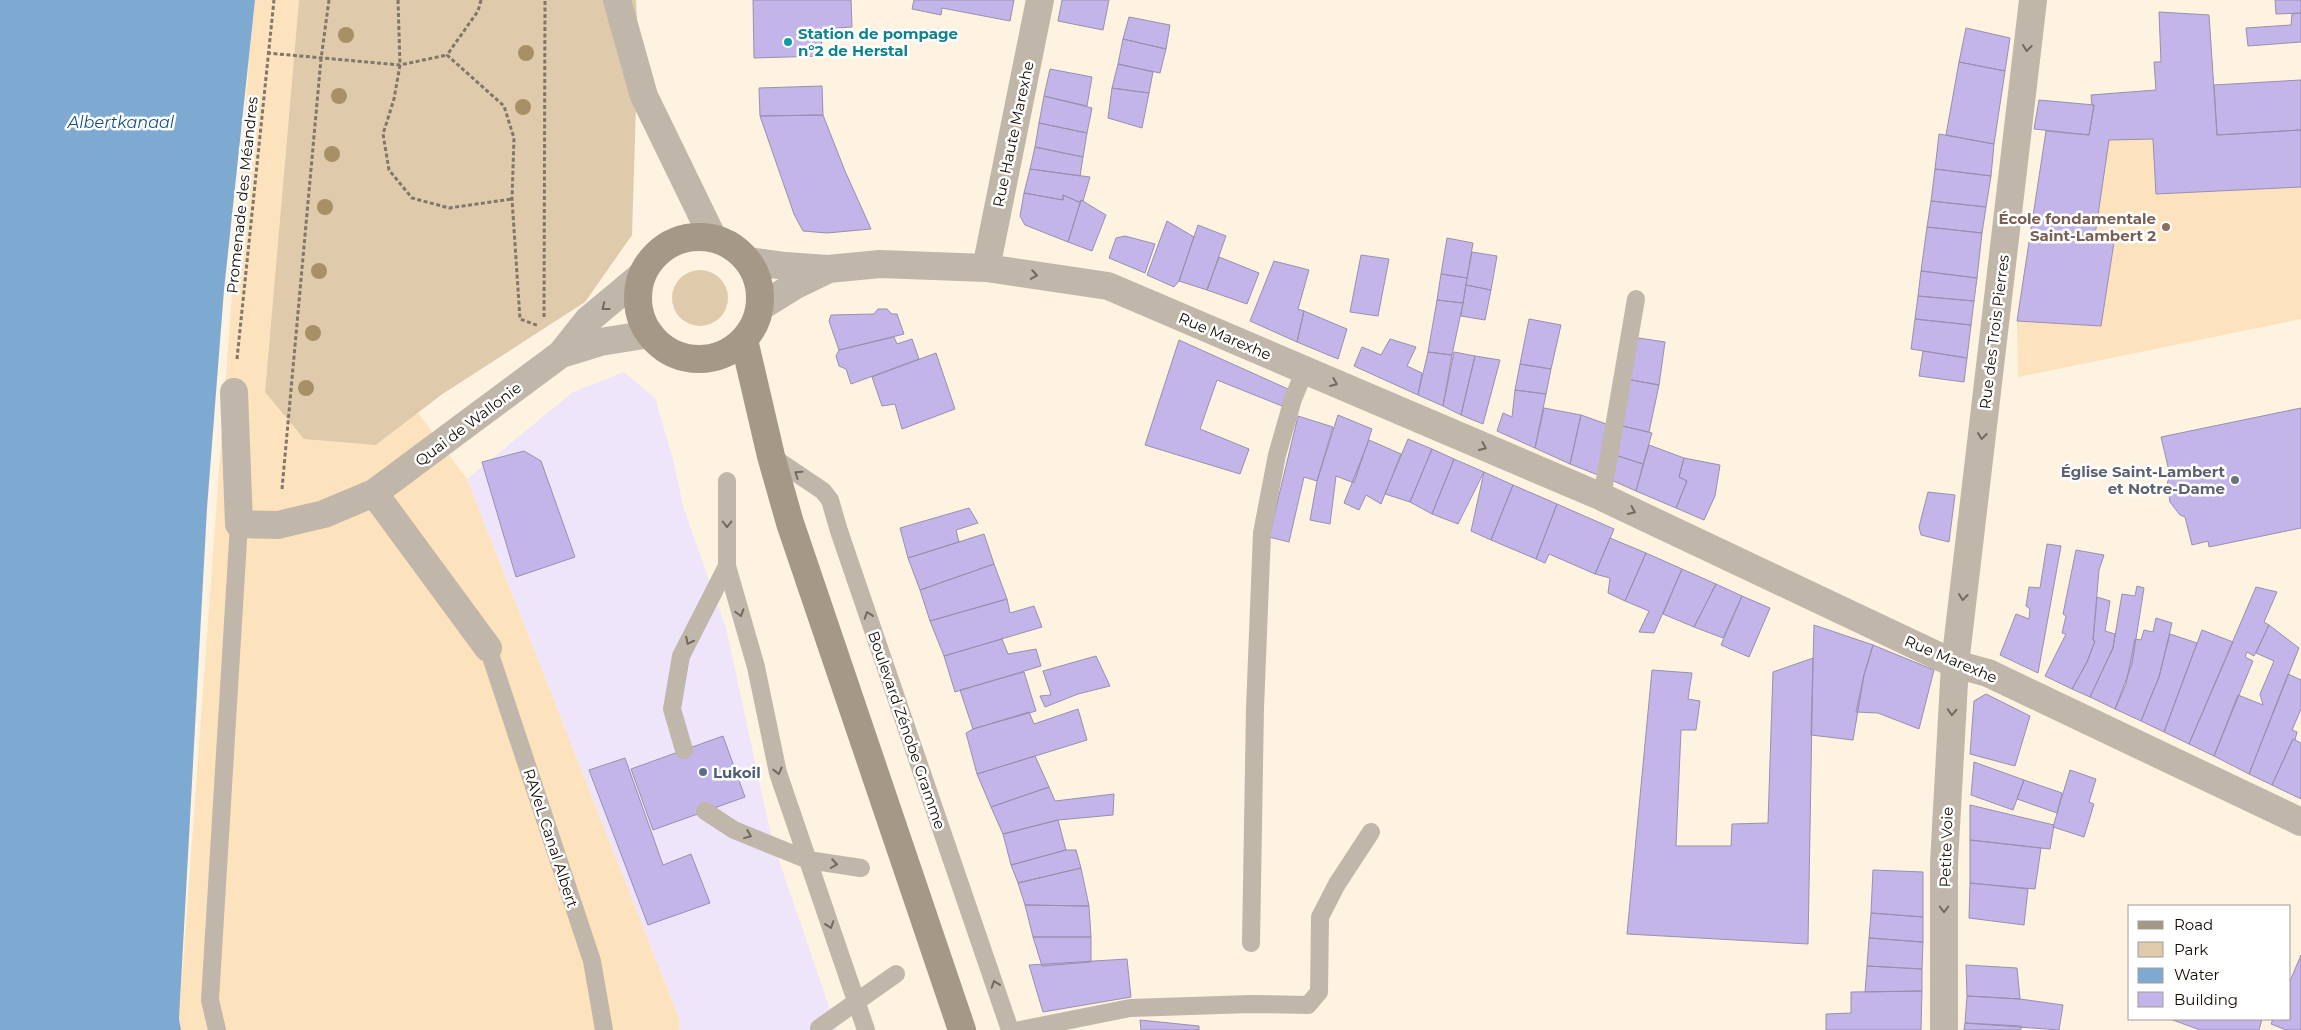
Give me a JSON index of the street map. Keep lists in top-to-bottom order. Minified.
{"streets":{"street":["Rue Haute Marexhe","Rue des Trois Pierres","Rue Marexhe","Quai de Wallonie","Petite Voie"],"lane":["Boulevard Zénobe Gramme","RAVeL Canal Albert"],"path":["Promenade des Méandres"]},"crossings":[["Rue Haute Marexhe","Rue Marexhe"],["Rue des Trois Pierres","Rue Marexhe"],["Rue des Trois Pierres","Petite Voie"],["Rue Marexhe","Quai de Wallonie"],["Rue Marexhe","Petite Voie"]],"one_way":["Rue des Trois Pierres","Rue Marexhe","Petite Voie"],"water":["Albertkanaal"],"places":["Station de pompage n°2 de Herstal","École fondamentale Saint-Lambert 2","Église Saint-Lambert et Notre-Dame","Lukoil"],"legend":["Road","Park","Water","Building"]}
